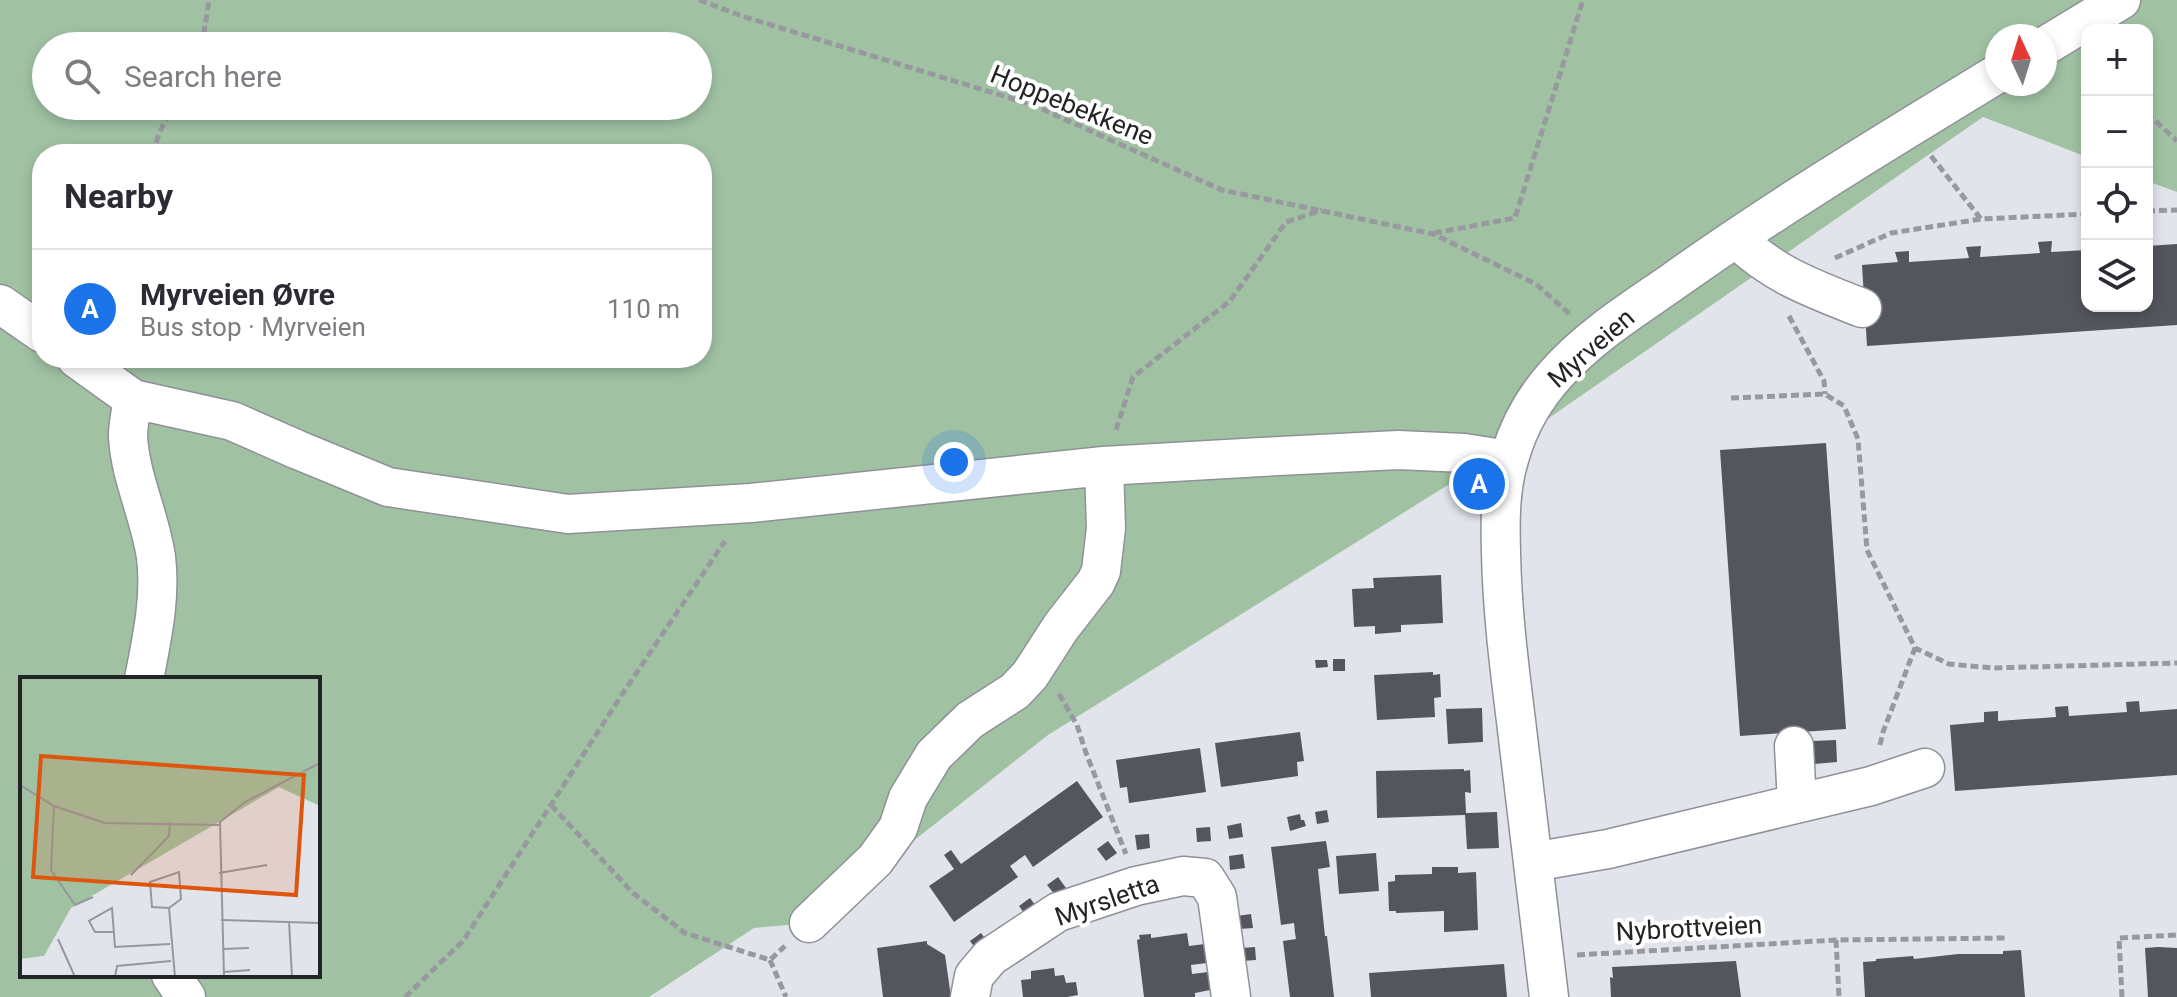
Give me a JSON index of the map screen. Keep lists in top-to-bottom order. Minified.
{"streets":{"street":["Myrveien","Myrsletta"],"path":["Hoppebekkene","Nybrottveien"]},"crossings":[["Myrveien","Nybrottveien"]],"north":"top","page":{"map_buttons":["+","−"],"search":"Search here","heading":"Nearby","list":[{"mark":"A","name":"Myrveien Øvre","note":"Bus stop · Myrveien","value":"110 m"}],"pins":"A"}}
